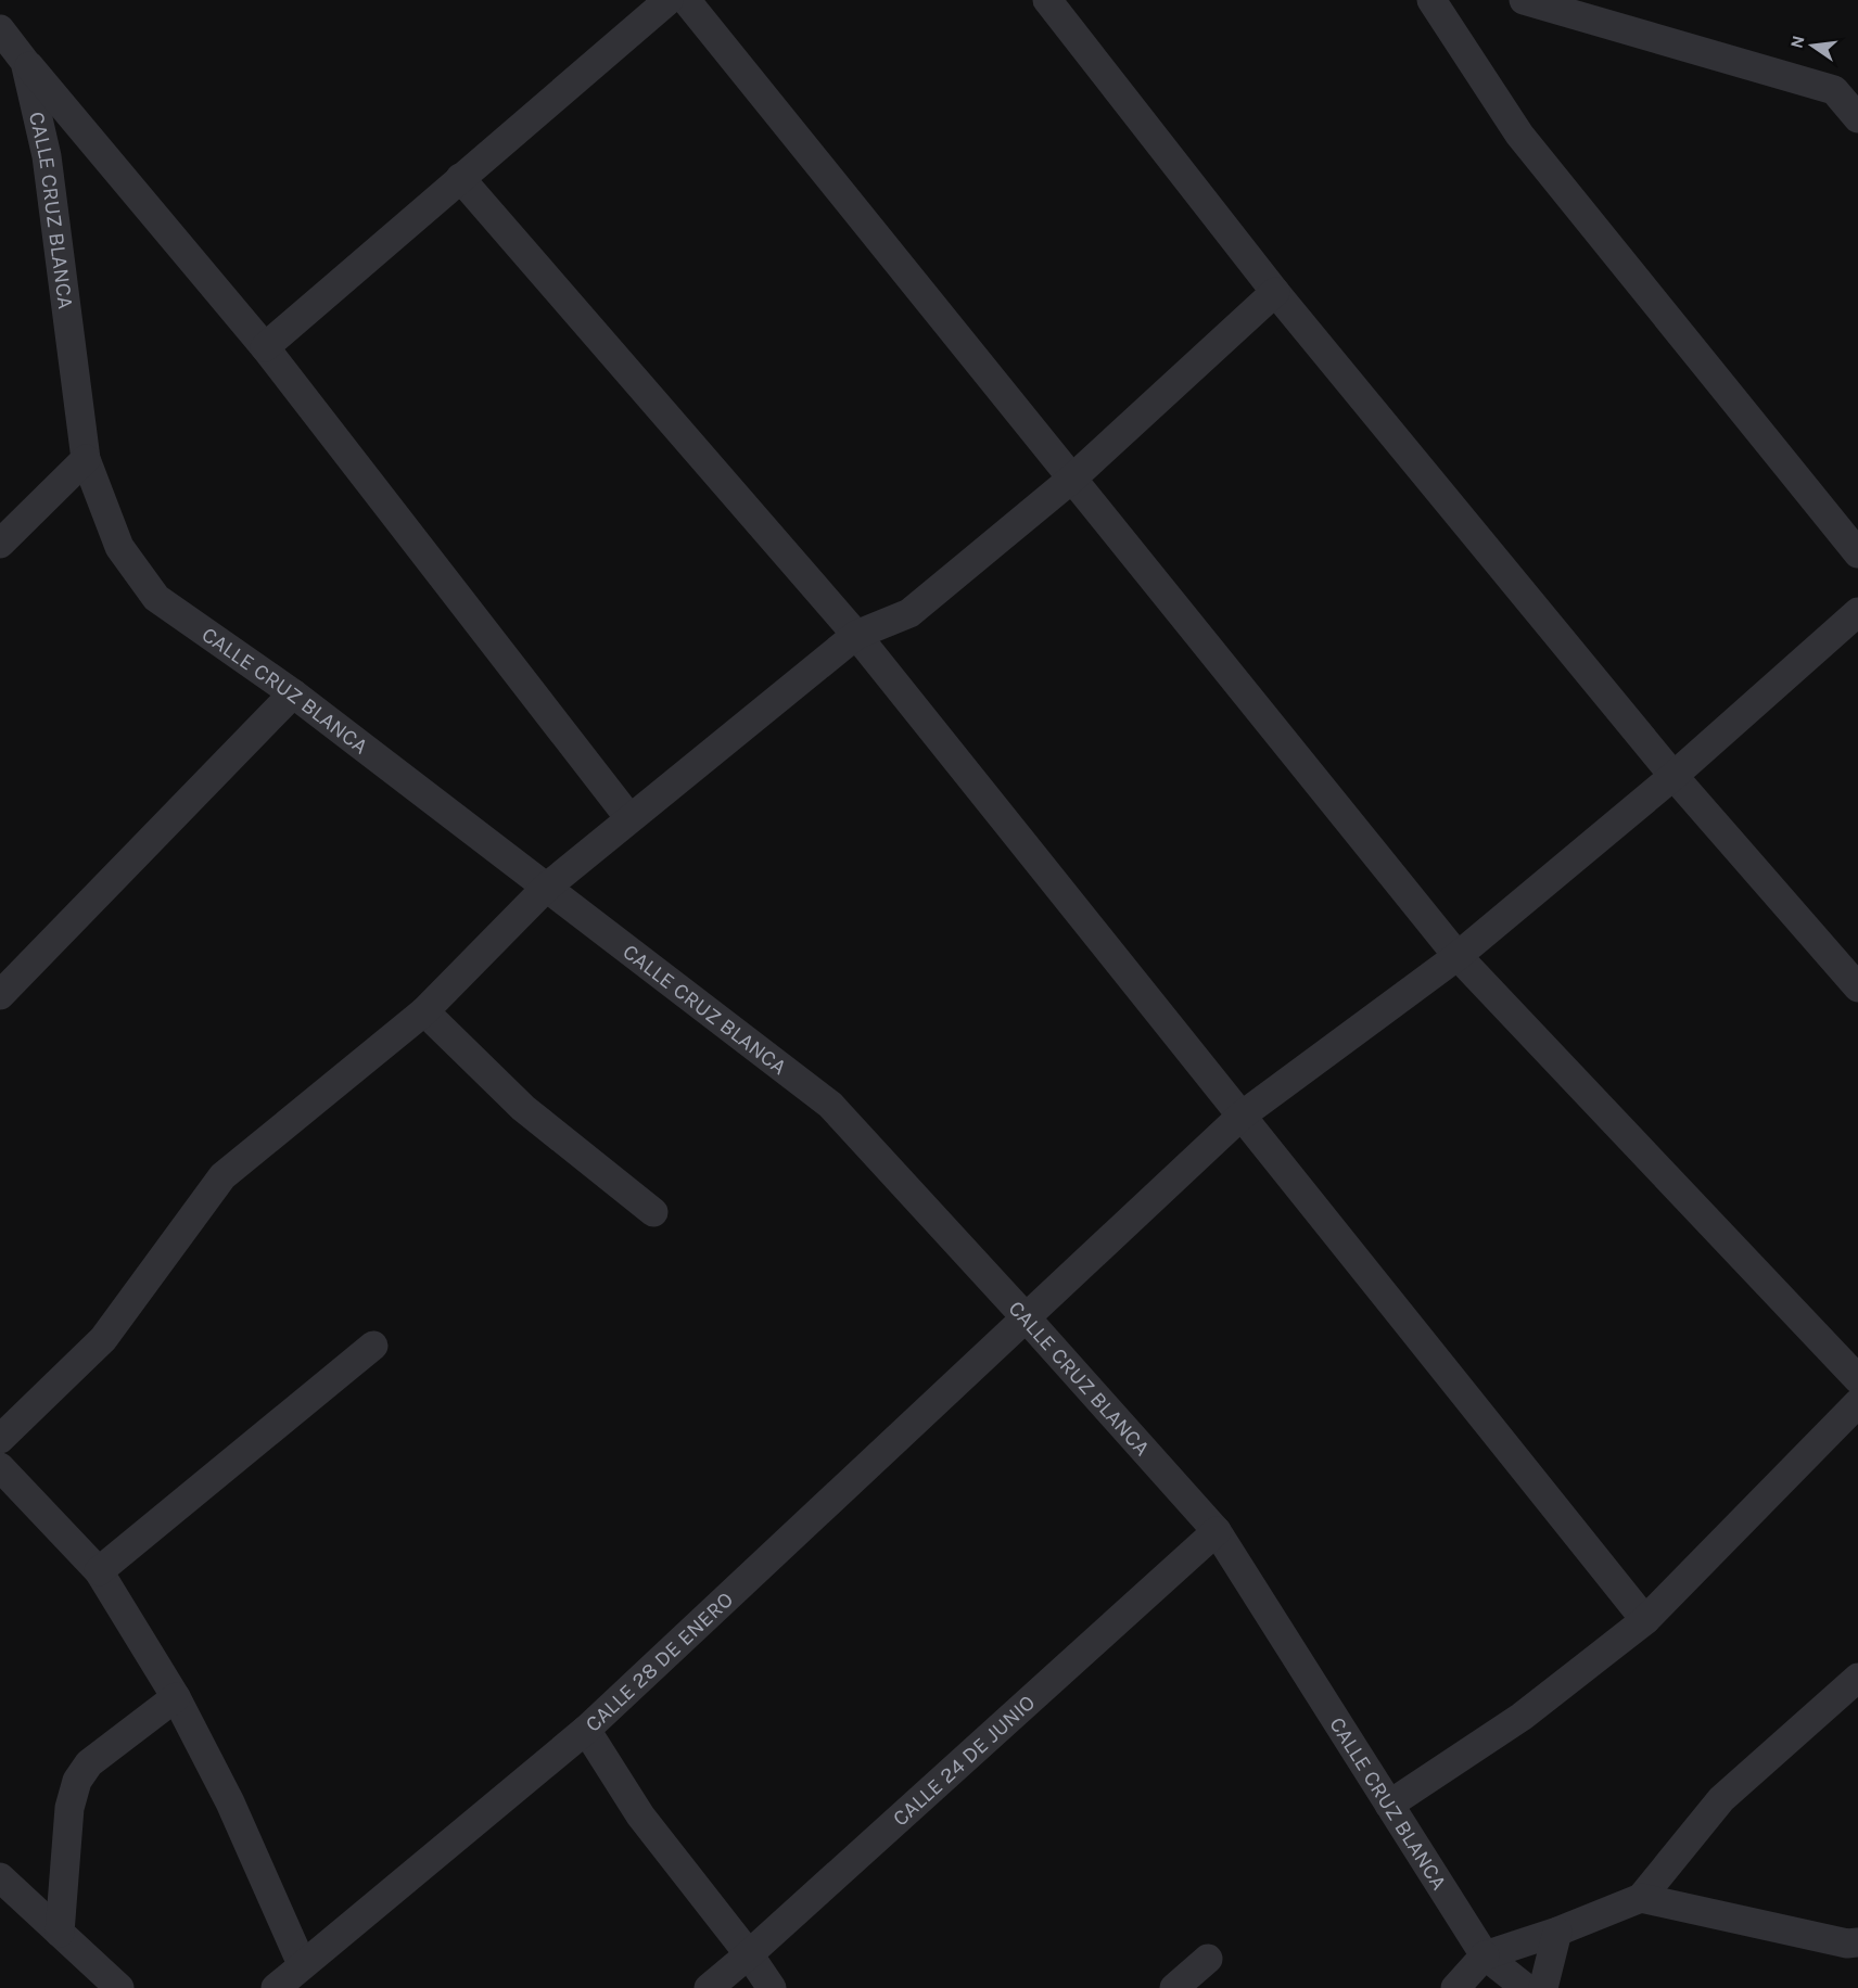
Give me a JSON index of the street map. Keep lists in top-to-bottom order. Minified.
{"streets":{"street":["CALLE CRUZ BLANCA","CALLE 28 DE ENERO","CALLE 24 DE JUNIO"]},"crossings":[["CALLE CRUZ BLANCA","CALLE 28 DE ENERO"],["CALLE CRUZ BLANCA","CALLE 24 DE JUNIO"]],"north":"left"}
